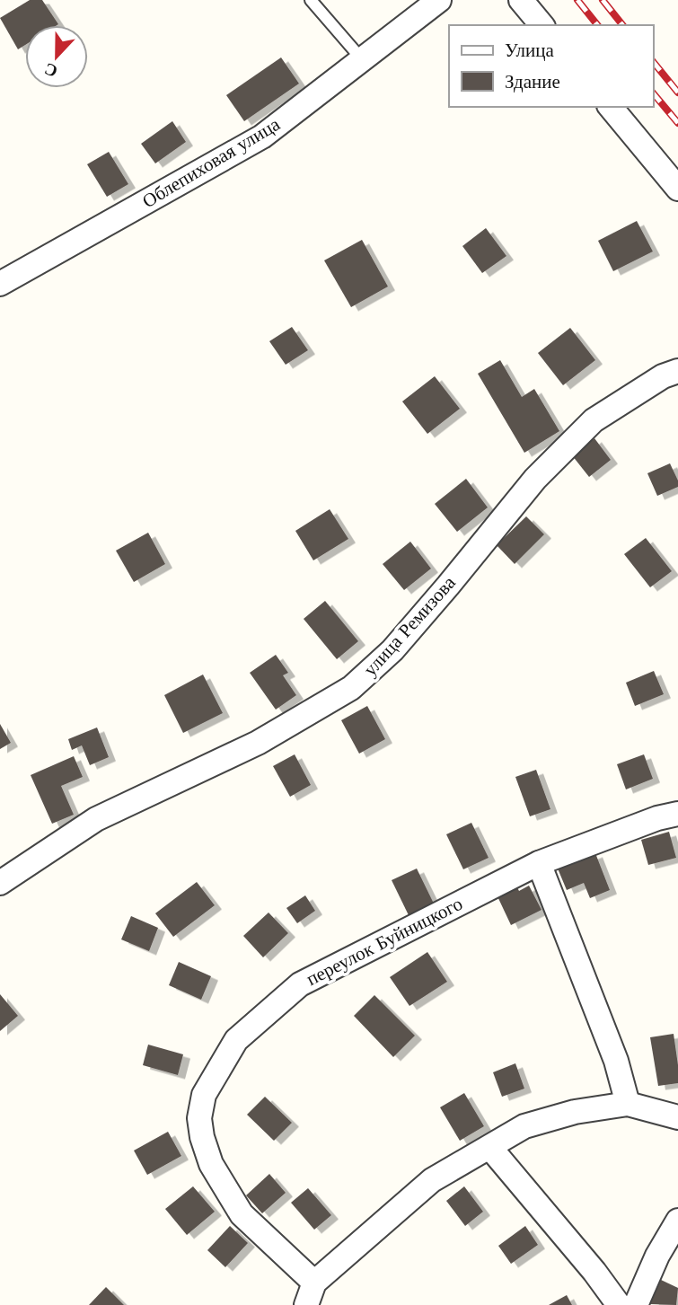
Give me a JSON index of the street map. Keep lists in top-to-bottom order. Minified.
{"streets":{"street":["Облепиховая улица","улица Ремизова","переулок Буйницкого"]},"legend":["Улица","Здание"],"north":"bottom"}
